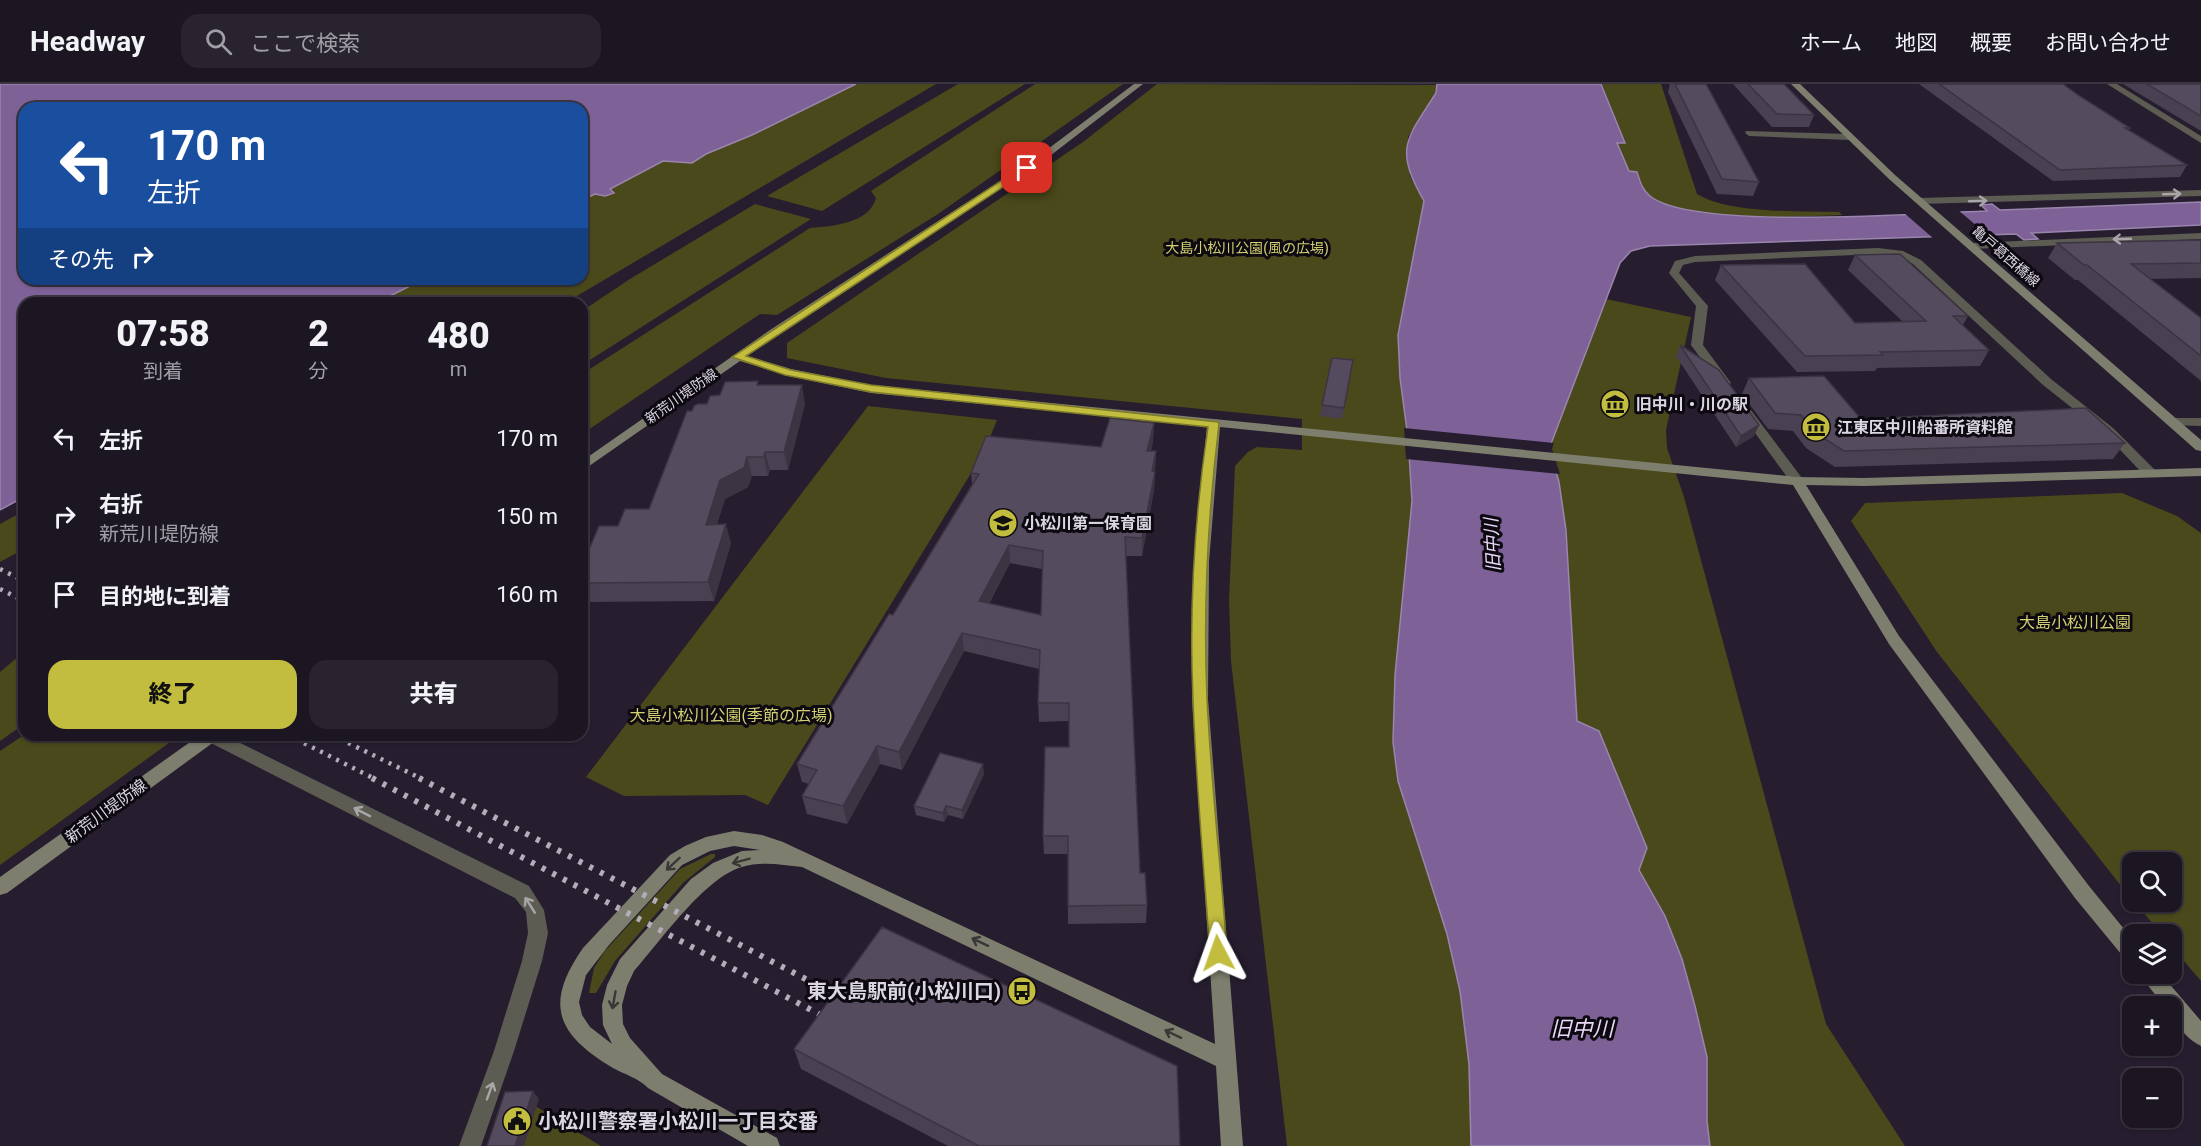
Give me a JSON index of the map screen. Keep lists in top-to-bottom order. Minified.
{"streets":{"street":["亀戸葛西橋線","新荒川堤防線"]},"water":["旧中川"],"parks":["大島小松川公園(風の広場)","大島小松川公園","大島小松川公園(季節の広場)"],"places":{"museum":["旧中川・川の駅","江東区中川船番所資料館"],"school or university":["小松川第一保育園"],"bus stop":["東大島駅前(小松川口)"],"public building":["小松川警察署小松川一丁目交番"]},"page":{"header":"Headway","search":"ここで検索","nav":["ホーム","地図","概要","お問い合わせ"],"turn":["170 m","左折"],"then":"その先","eta":["07:58","到着","2","分","480","m"],"list":[{"name":"左折","value":"170 m"},{"name":"右折","note":"新荒川堤防線","value":"150 m"},{"name":"目的地に到着","value":"160 m"}],"buttons":["終了","共有"],"map_buttons":["+","−"]}}
